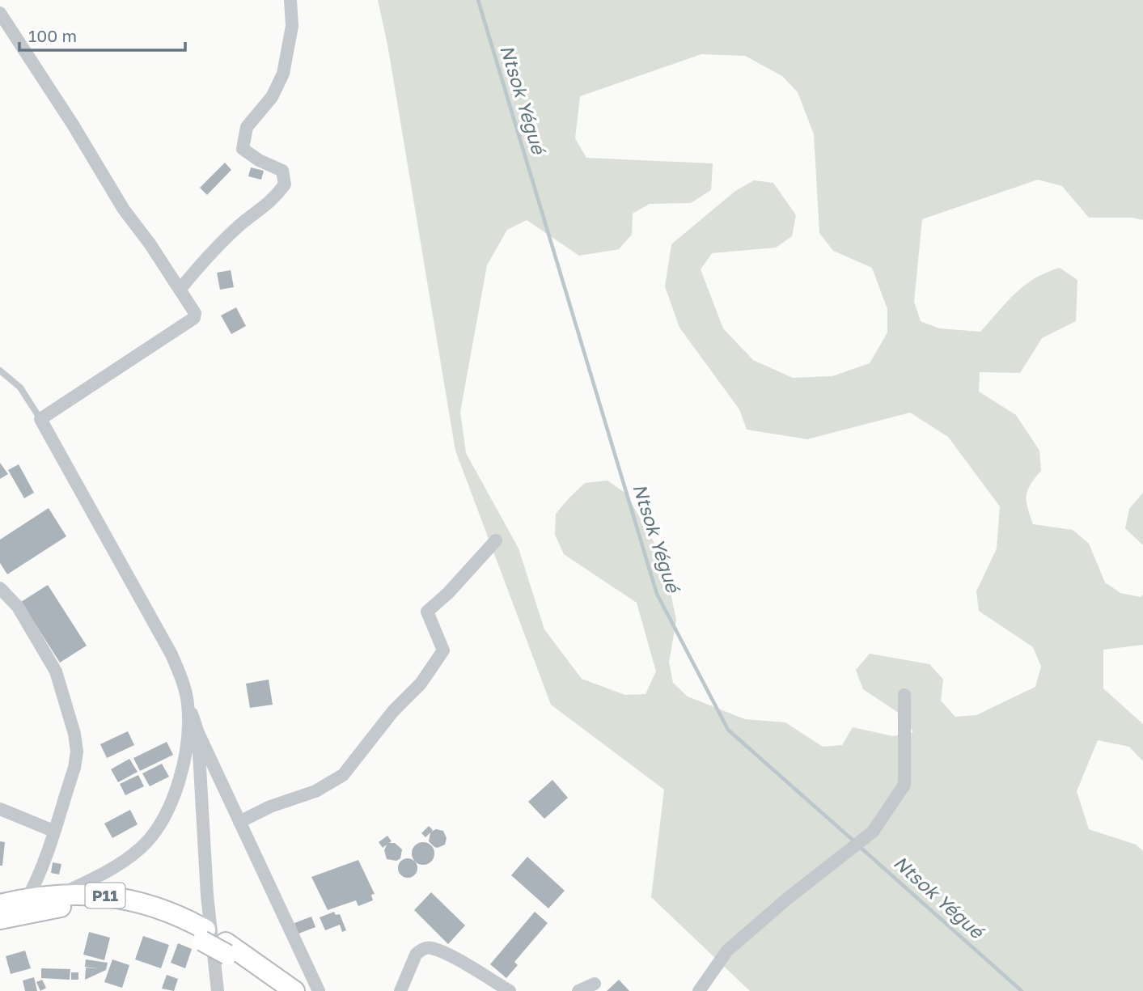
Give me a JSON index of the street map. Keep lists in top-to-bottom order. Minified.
{"streets":{"main road":["P11"]},"water":["Ntsok Yégué"],"scale_bar":"100 m"}
